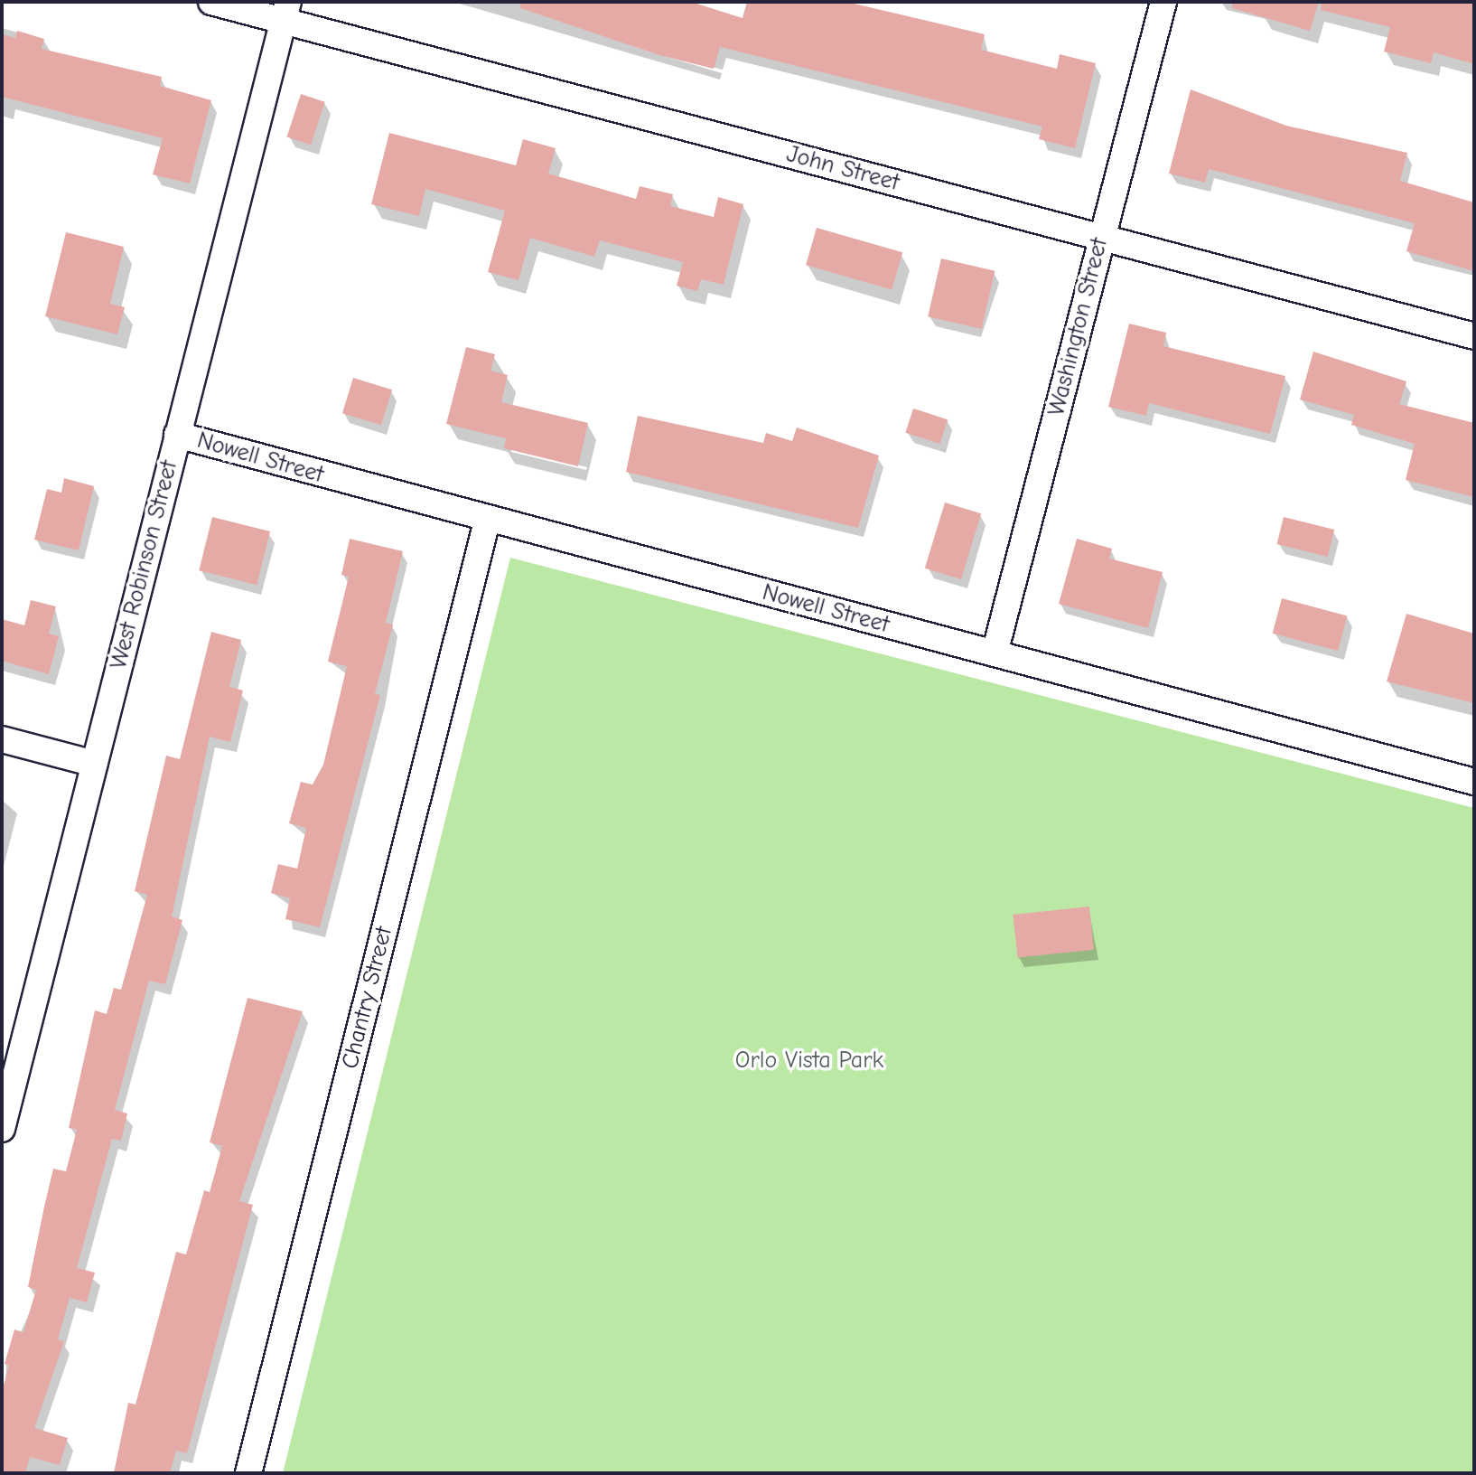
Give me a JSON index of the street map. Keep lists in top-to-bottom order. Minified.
{"streets":{"street":["John Street","Washington Street","Nowell Street","West Robinson Street","Chantry Street"]},"crossings":[["John Street","Washington Street"],["John Street","West Robinson Street"],["Washington Street","Nowell Street"],["Nowell Street","West Robinson Street"],["Nowell Street","Chantry Street"]],"parks":["Orlo Vista Park"]}
